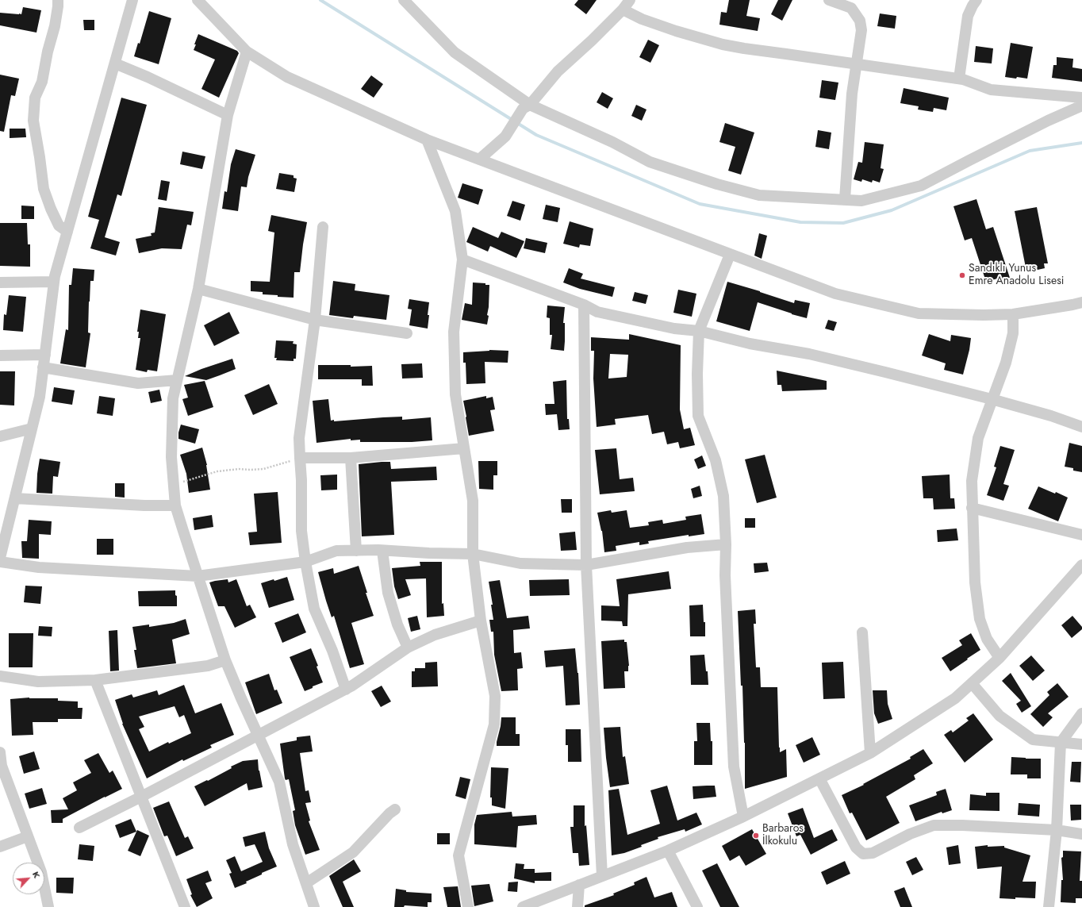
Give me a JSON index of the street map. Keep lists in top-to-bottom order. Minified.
{"places":["Sandıklı Yunus Emre Anadolu Lisesi","Barbaros İlkokulu"],"north":"top right"}
